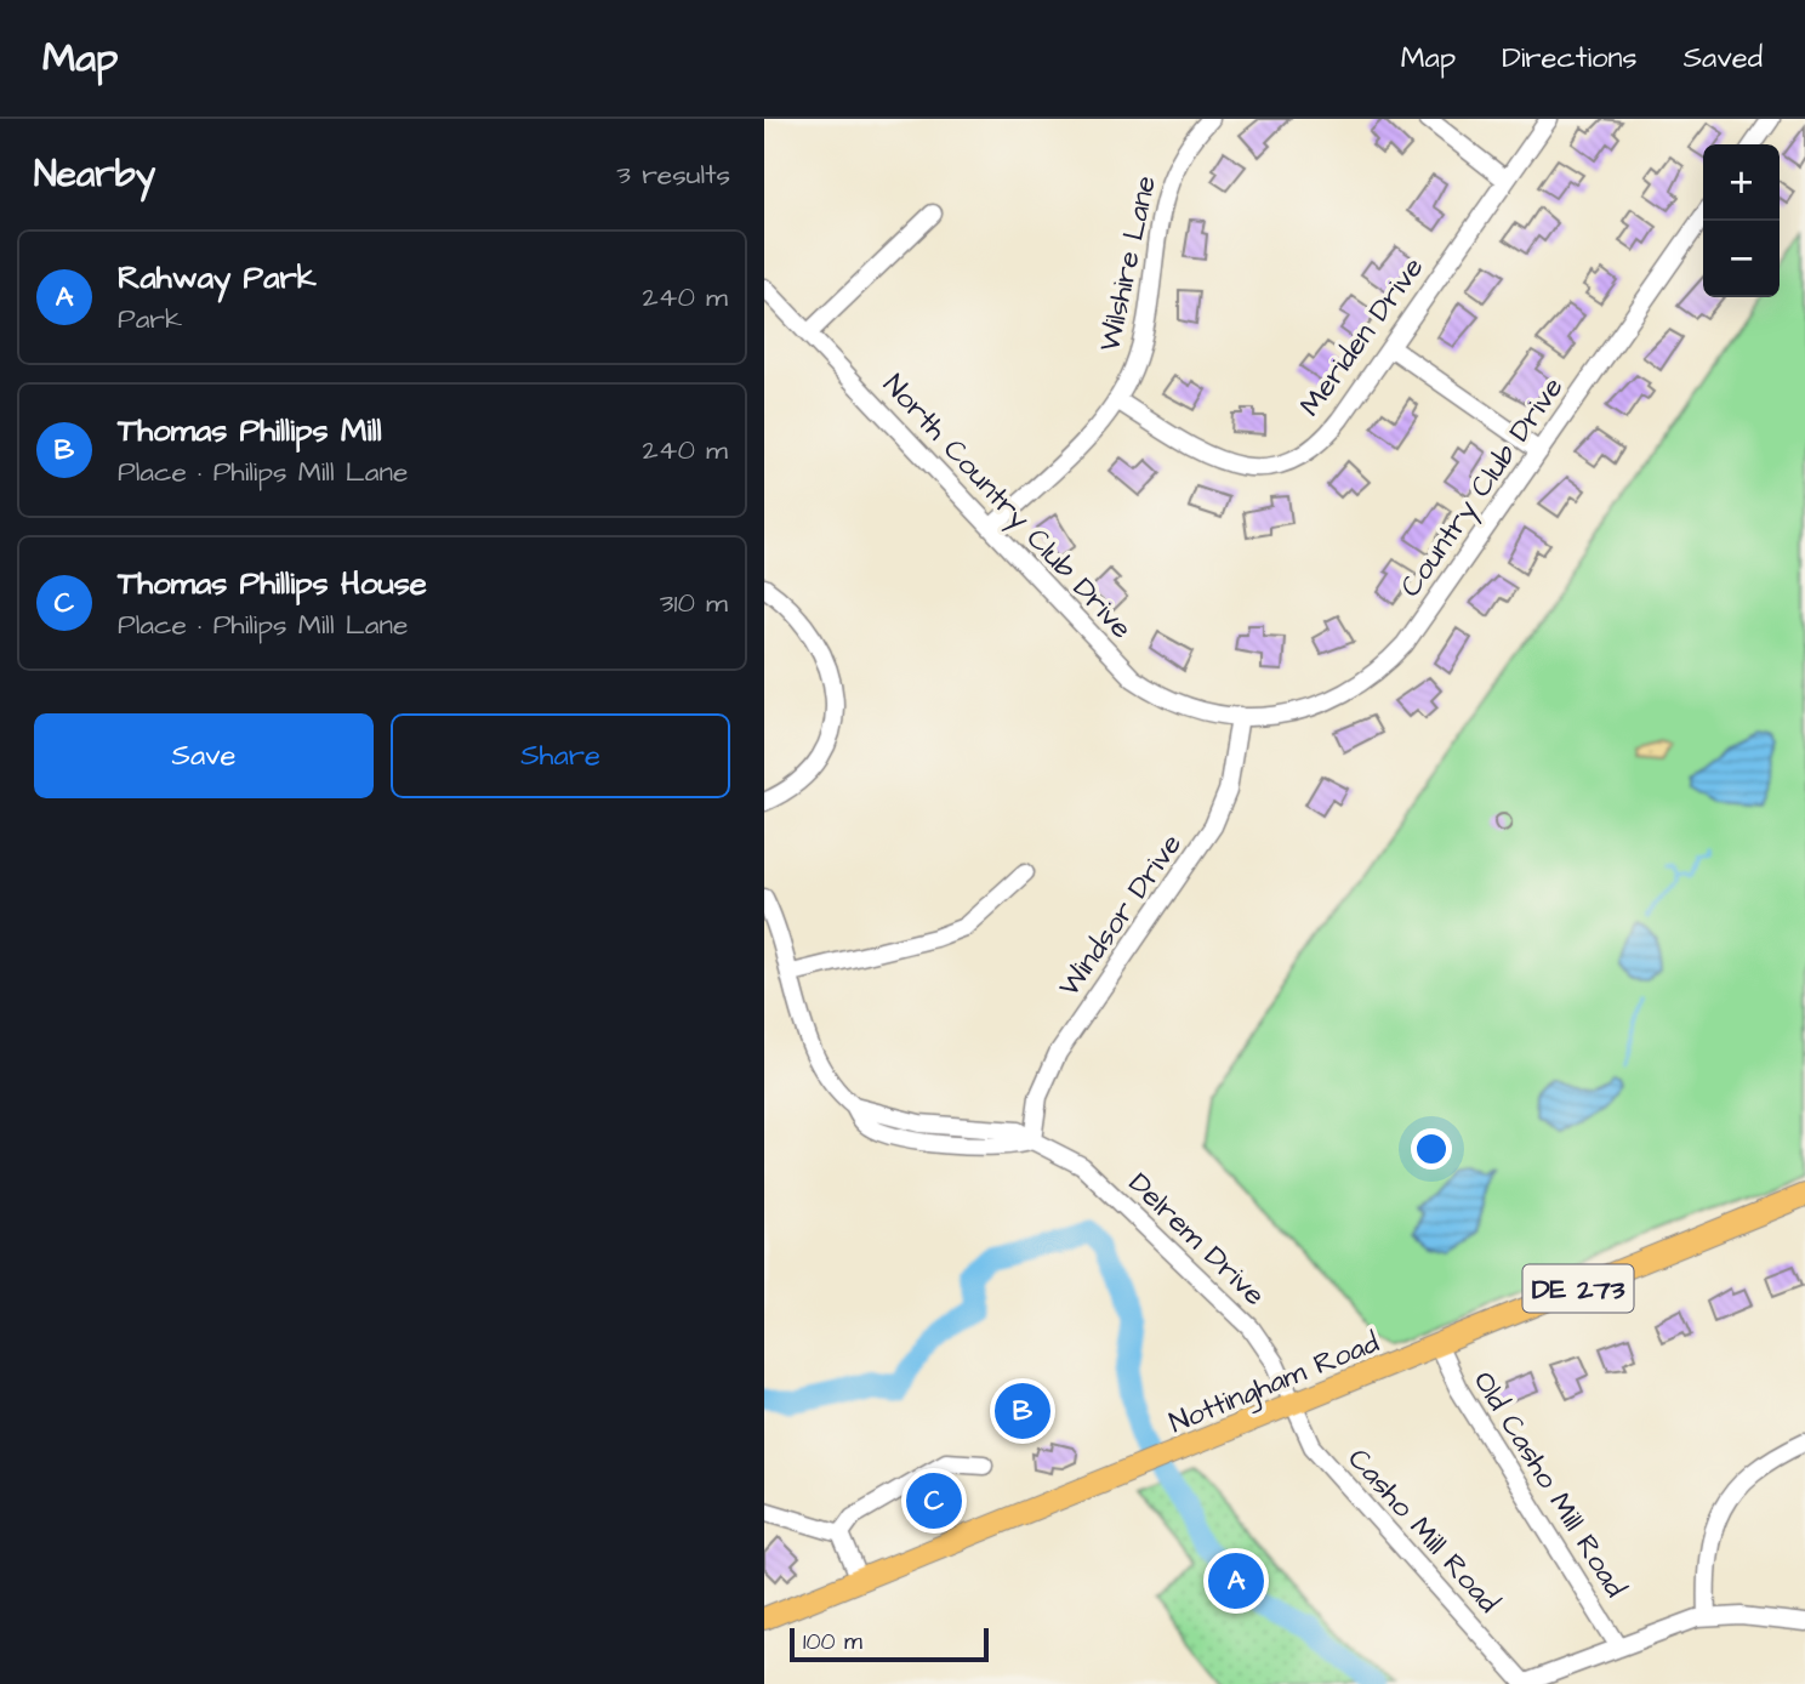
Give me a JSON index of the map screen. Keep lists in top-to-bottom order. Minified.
{"streets":{"main road":["DE 273","Nottingham Road"],"street":["Wilshire Lane","Meriden Drive","Country Club Drive","North Country Club Drive","Windsor Drive","Delrem Drive","Old Casho Mill Road","Casho Mill Road"]},"crossings":[["Wilshire Lane","Meriden Drive"],["Wilshire Lane","North Country Club Drive"],["Country Club Drive","North Country Club Drive"],["Country Club Drive","Windsor Drive"],["North Country Club Drive","Windsor Drive"],["Windsor Drive","Delrem Drive"],["Delrem Drive","Nottingham Road"],["Delrem Drive","Casho Mill Road"],["Nottingham Road","Old Casho Mill Road"],["Nottingham Road","Casho Mill Road"]],"scale_bar":"100 m","page":{"header":"Map","nav":["Map","Directions","Saved"],"heading":["Nearby","3 results"],"map_buttons":["+","−"],"list":[{"mark":"A","name":"Rahway Park","note":"Park","value":"240 m"},{"mark":"B","name":"Thomas Phillips Mill","note":"Place · Philips Mill Lane","value":"240 m"},{"mark":"C","name":"Thomas Phillips House","note":"Place · Philips Mill Lane","value":"310 m"}],"buttons":["Save","Share"],"pins":["B","C","A"],"scale":"100 m"}}
